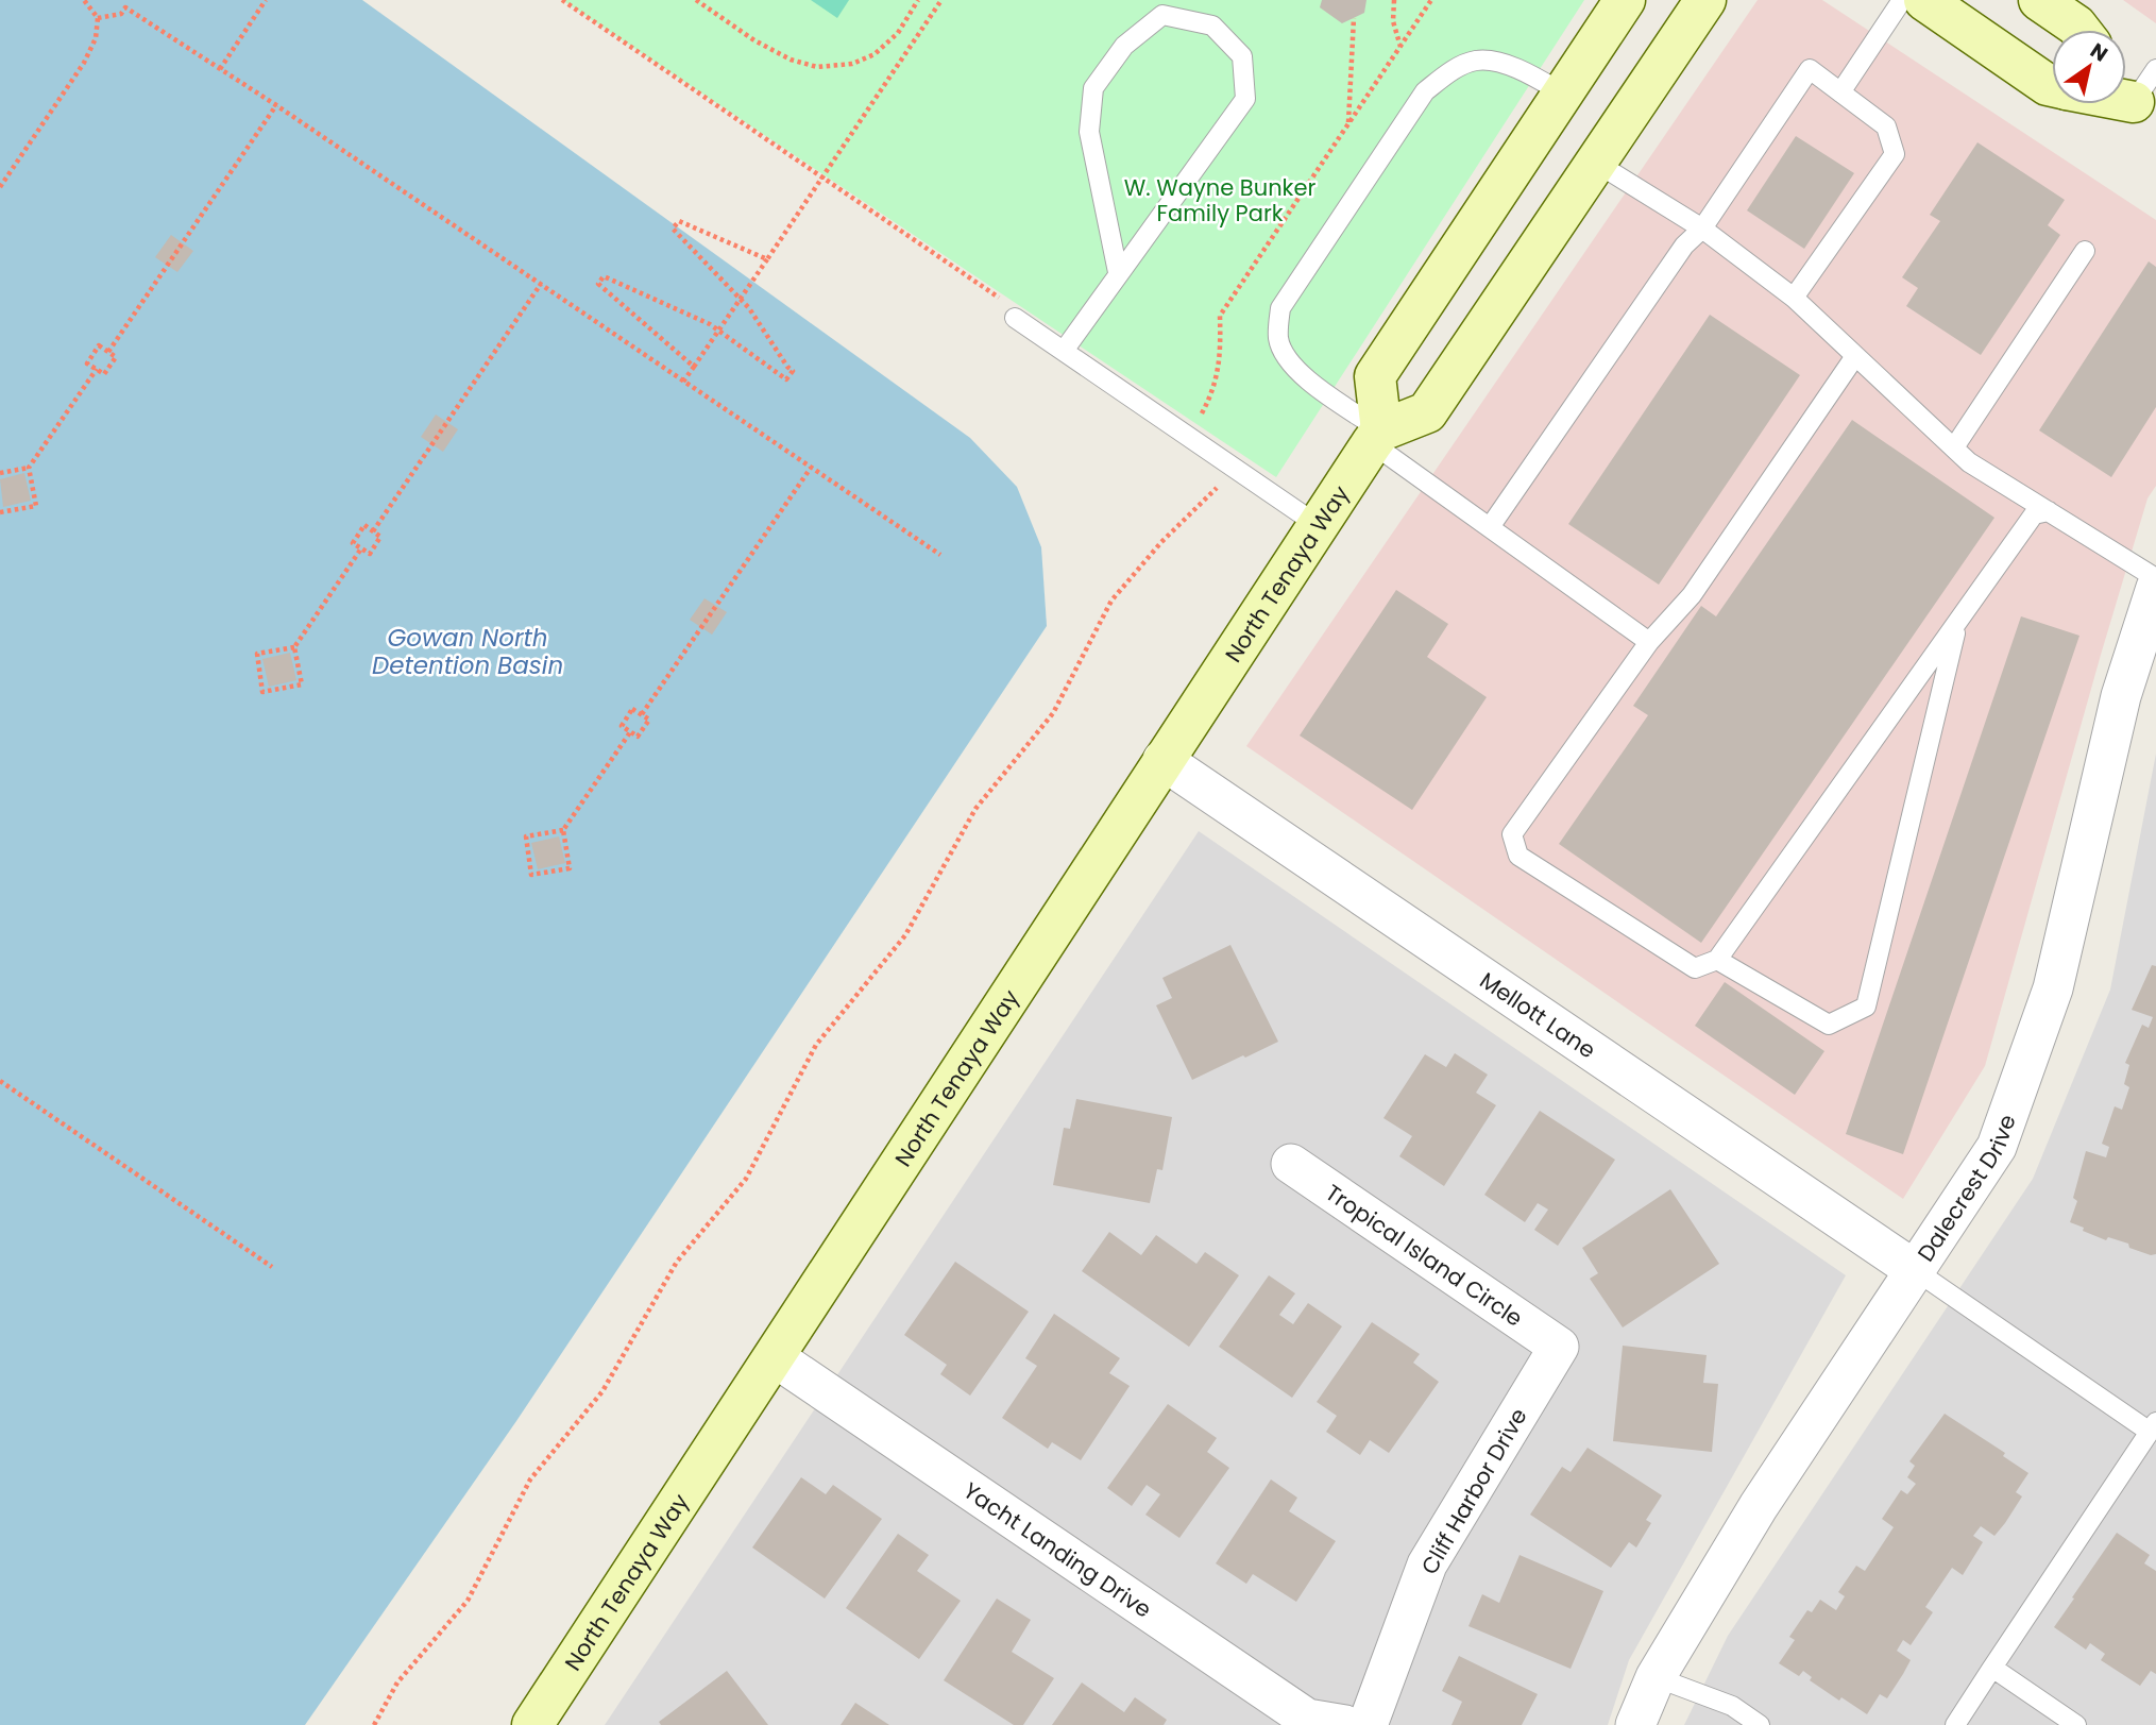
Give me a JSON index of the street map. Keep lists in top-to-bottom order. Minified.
{"streets":{"main road":["North Tenaya Way"],"street":["Mellott Lane","Dalecrest Drive","Tropical Island Circle","Cliff Harbor Drive","Yacht Landing Drive"]},"crossings":[["North Tenaya Way","Mellott Lane"],["North Tenaya Way","Yacht Landing Drive"],["Mellott Lane","Dalecrest Drive"],["Tropical Island Circle","Cliff Harbor Drive"]],"water":["Gowan North Detention Basin"],"parks":["W. Wayne Bunker Family Park"],"north":"top right"}
